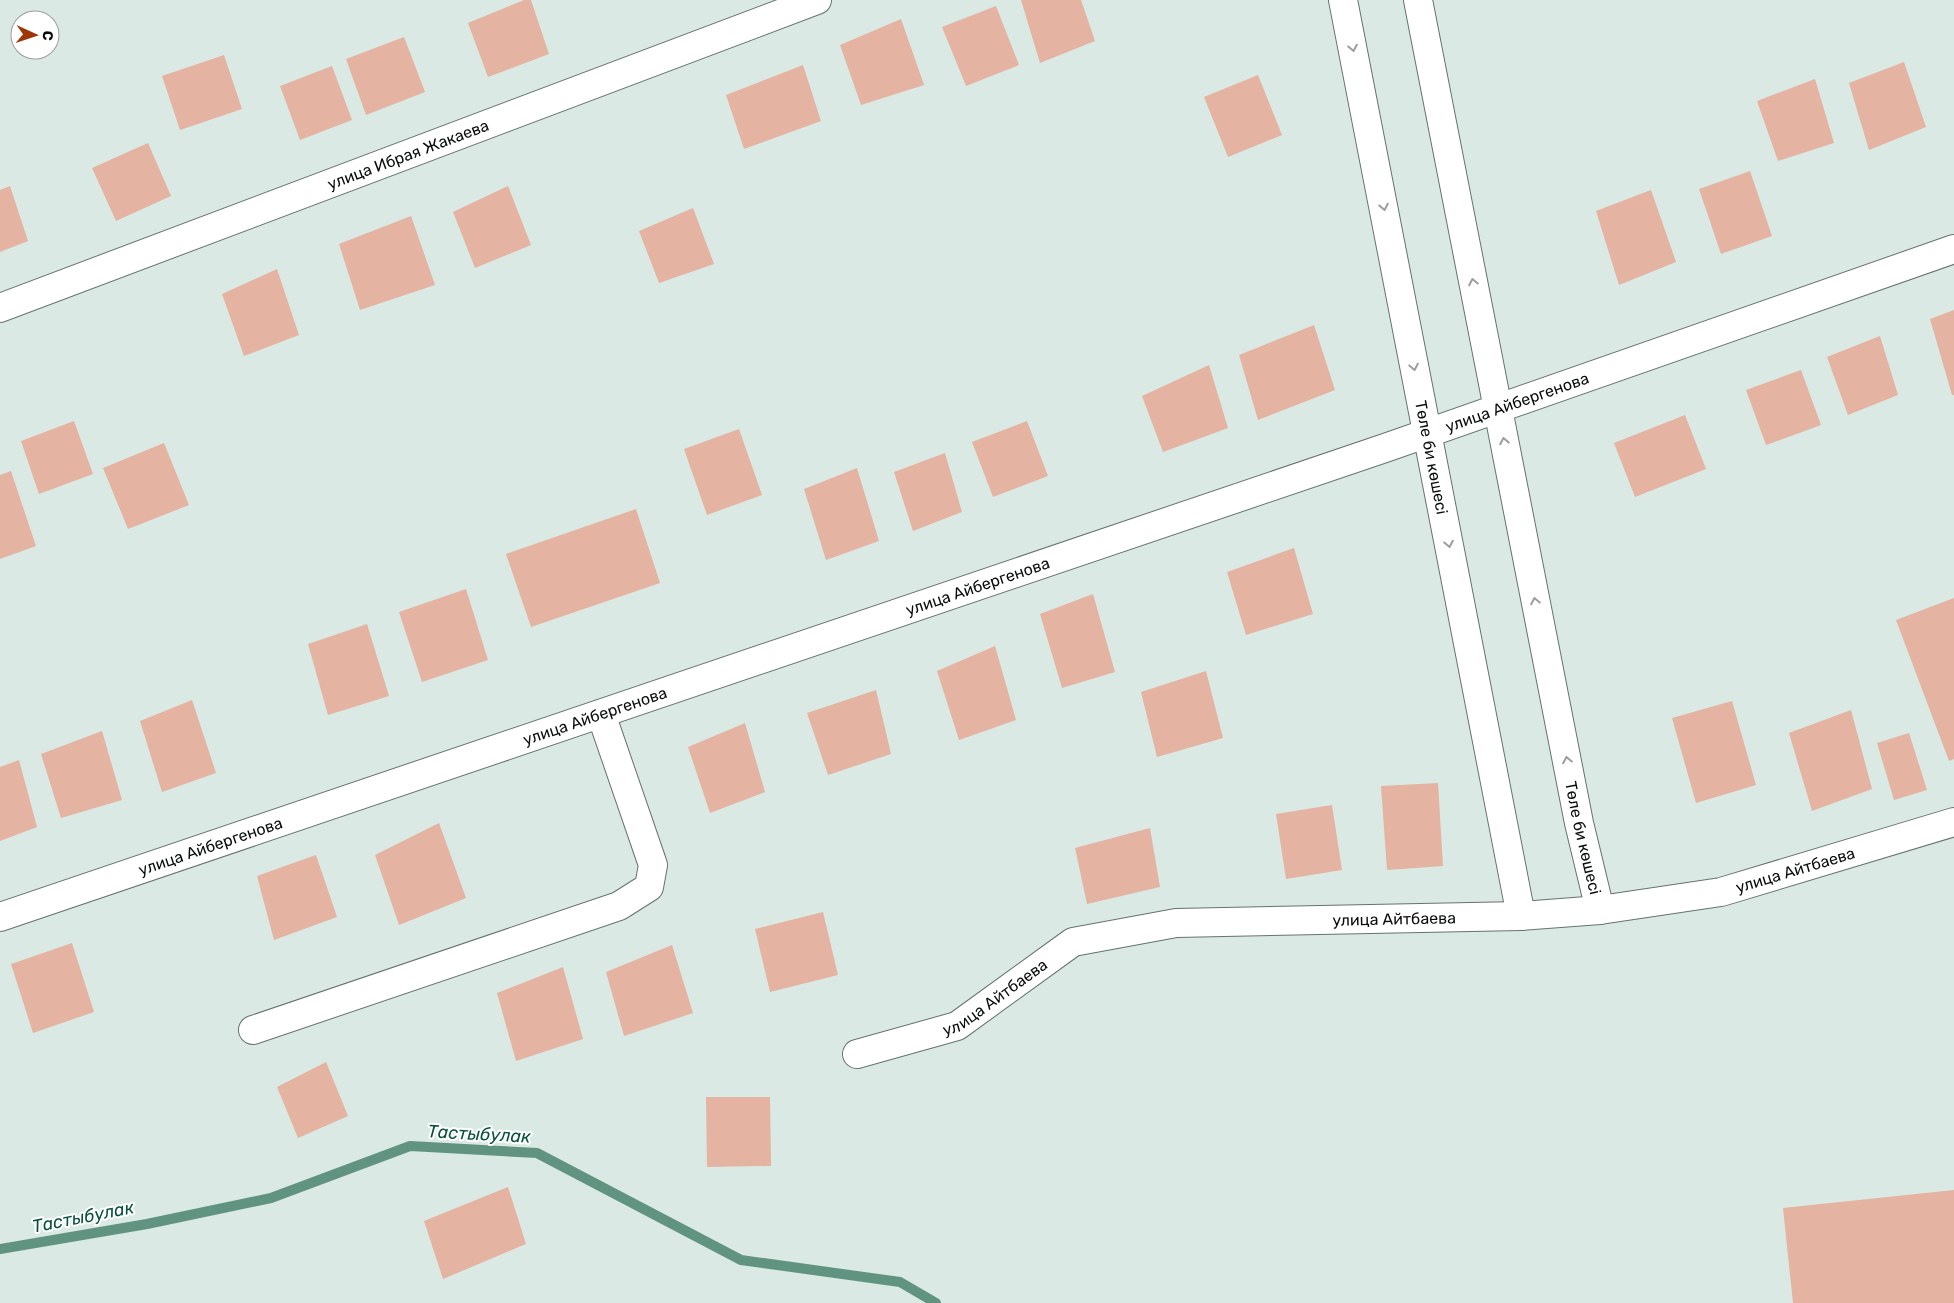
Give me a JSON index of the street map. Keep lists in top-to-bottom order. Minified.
{"streets":{"street":["улица Ибрая Жакаева","улица Айбергенова","Төле би көшесі","улица Айтбаева"]},"crossings":[["улица Айбергенова","Төле би көшесі"],["Төле би көшесі","улица Айтбаева"]],"water":["Тастыбулак"],"north":"right"}
